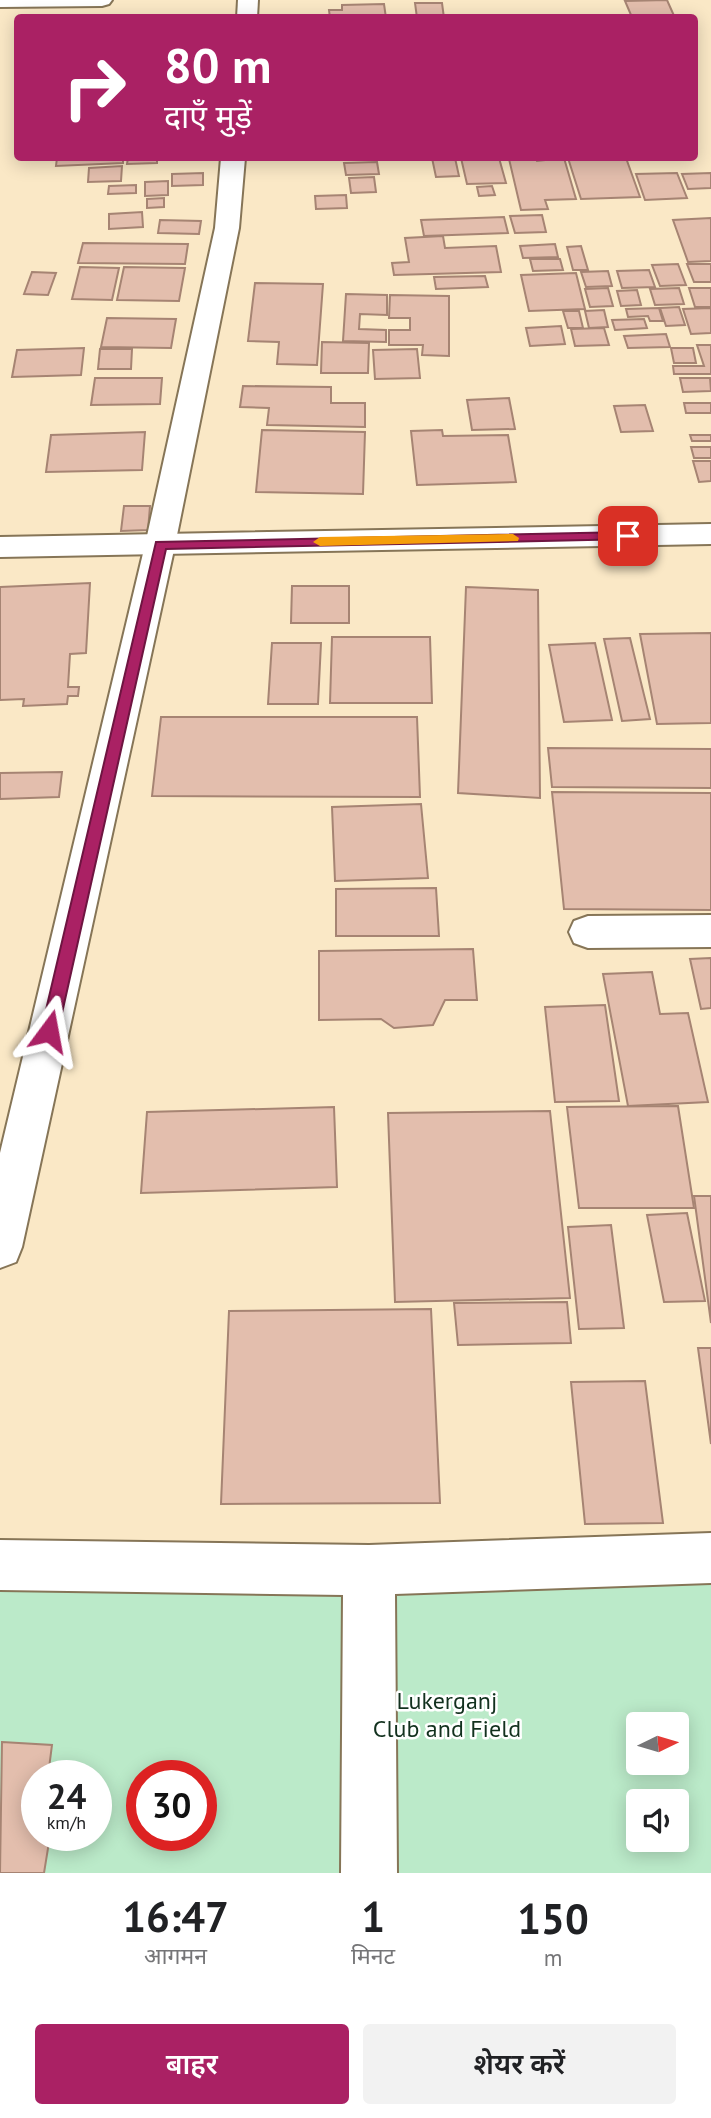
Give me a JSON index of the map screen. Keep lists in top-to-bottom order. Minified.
{"parks":["Lukerganj Club and Field"],"north":"right","page":{"turn":["80 m","दाएँ मुड़ें"],"speed":"24 km/h","limit":"30","eta":["16:47","आगमन","1","मिनट","150","m"],"buttons":["बाहर","शेयर करें"]}}
